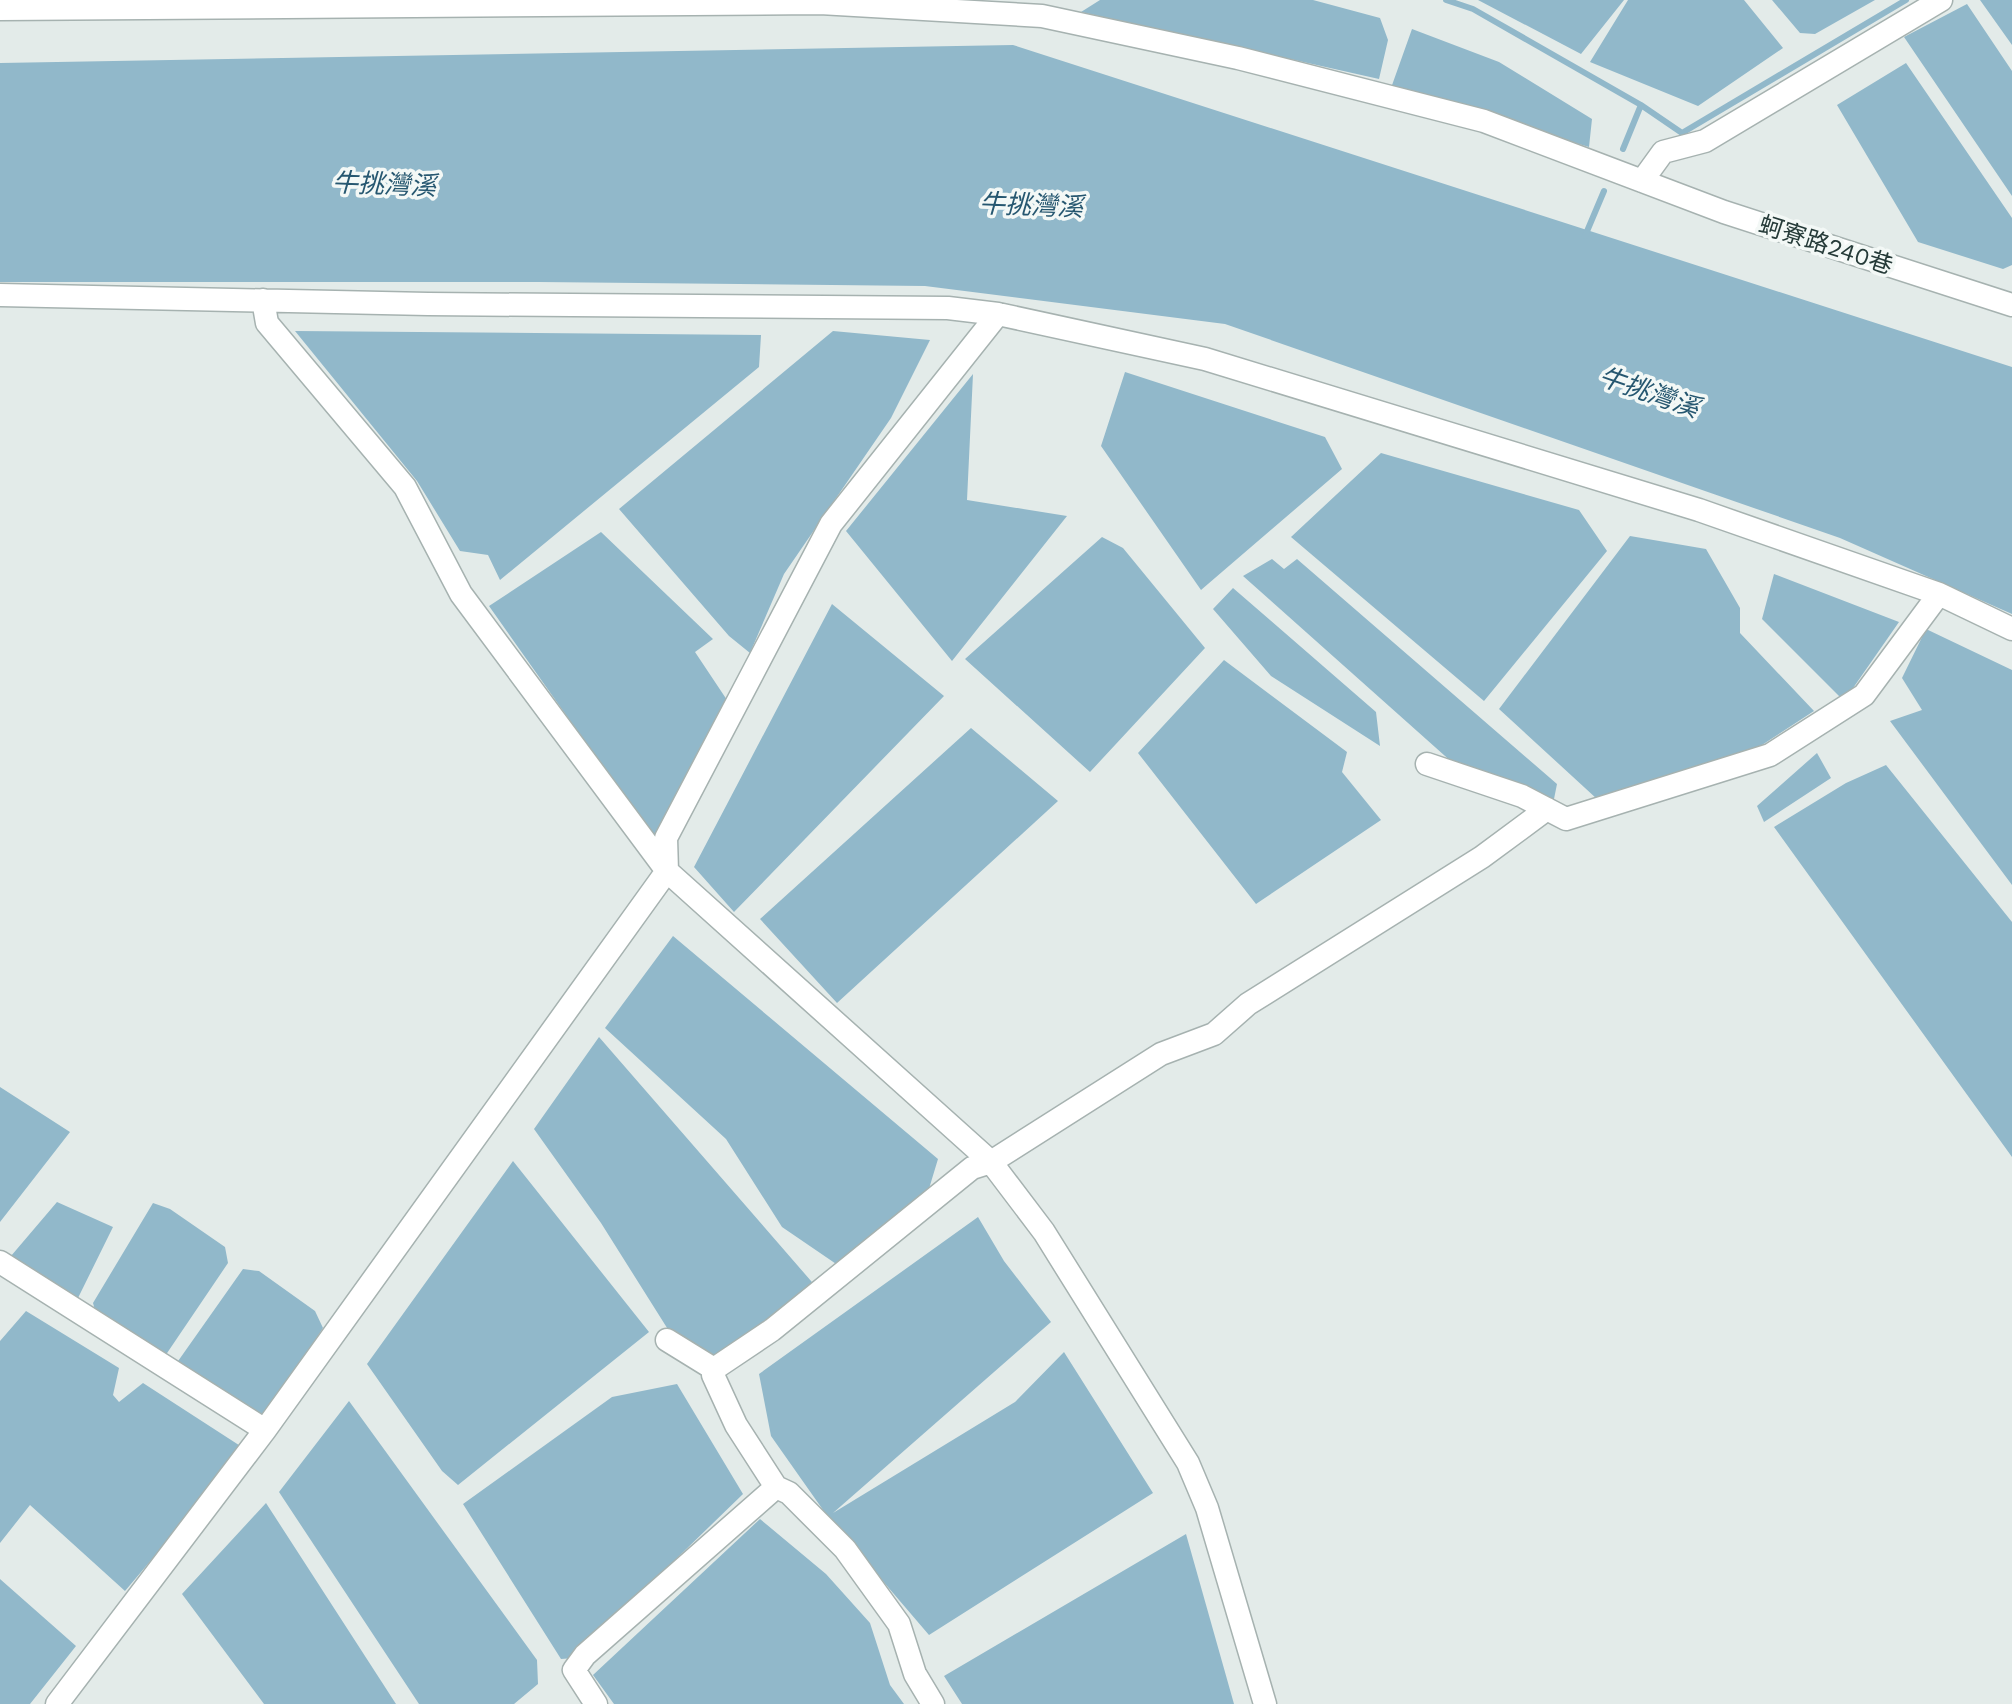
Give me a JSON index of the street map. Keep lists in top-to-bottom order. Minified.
{"streets":{"street":["蚵寮路240巷"]},"water":["牛挑灣溪"]}
